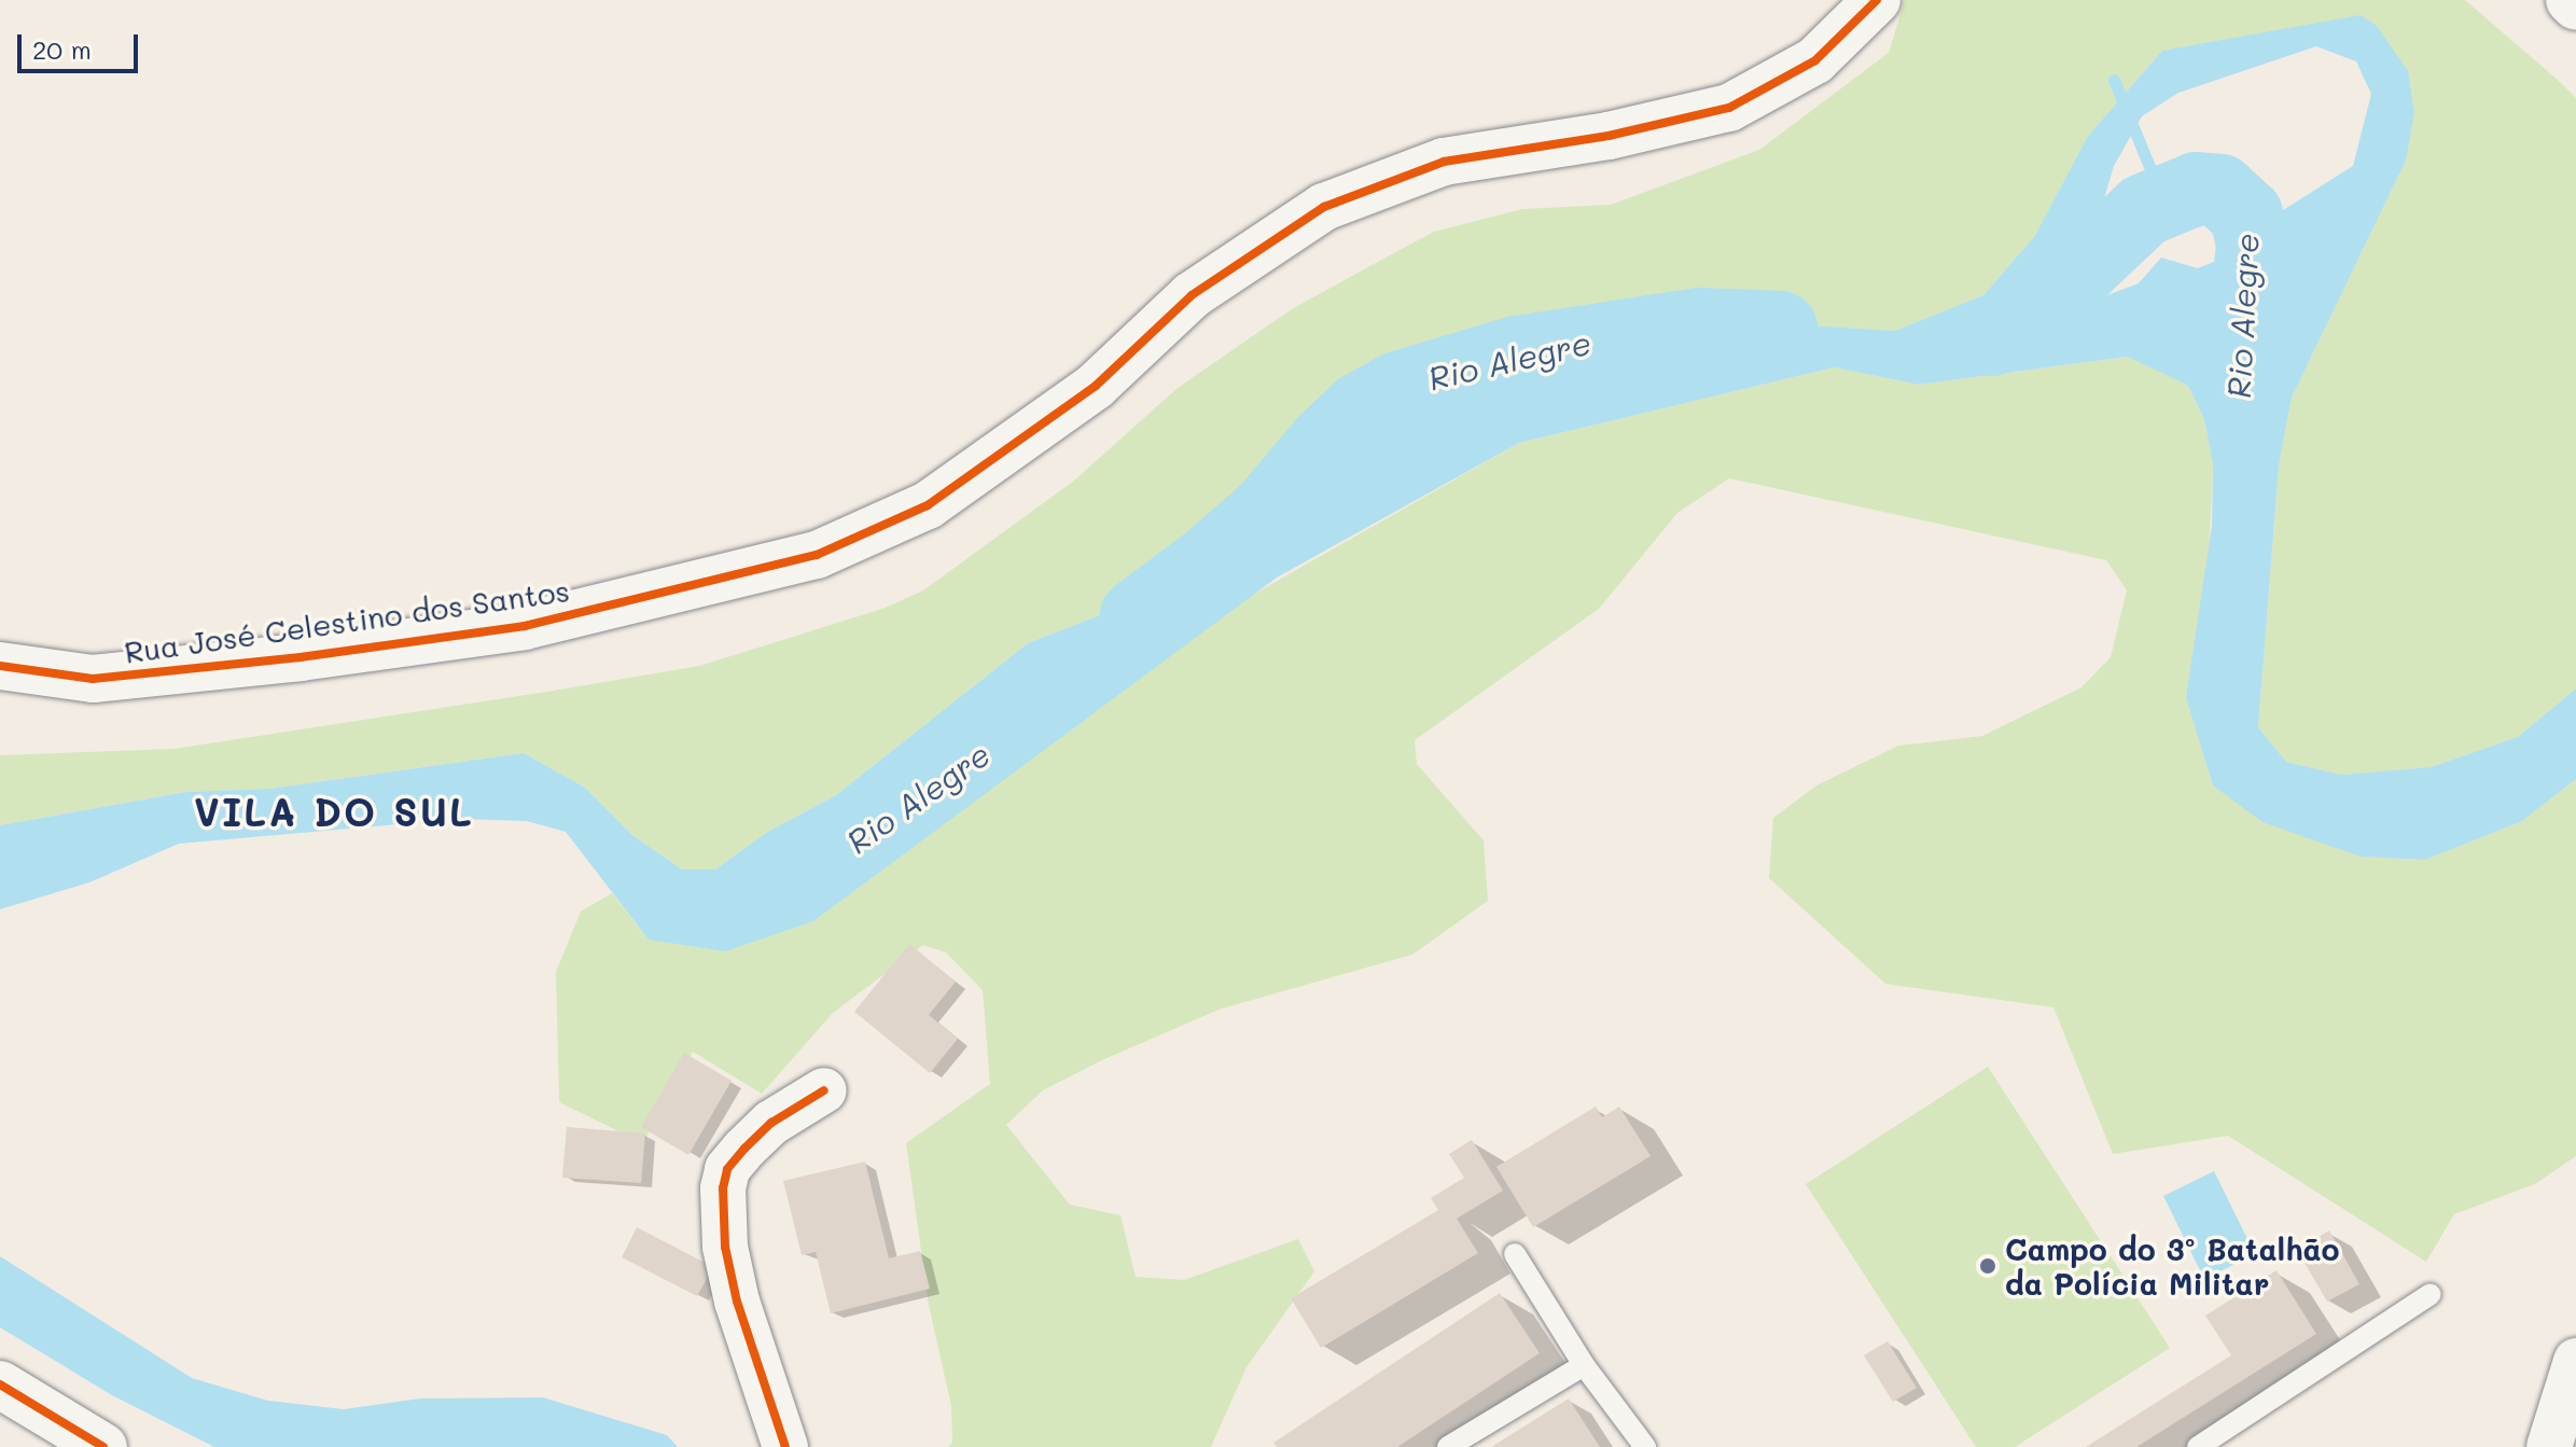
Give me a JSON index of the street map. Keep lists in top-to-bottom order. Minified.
{"streets":{"street":["Rua José Celestino dos Santos"]},"districts":["VILA DO SUL"],"water":["Rio Alegre"],"places":["Campo do 3º Batalhão da Polícia Militar"],"scale_bar":"20 m"}
